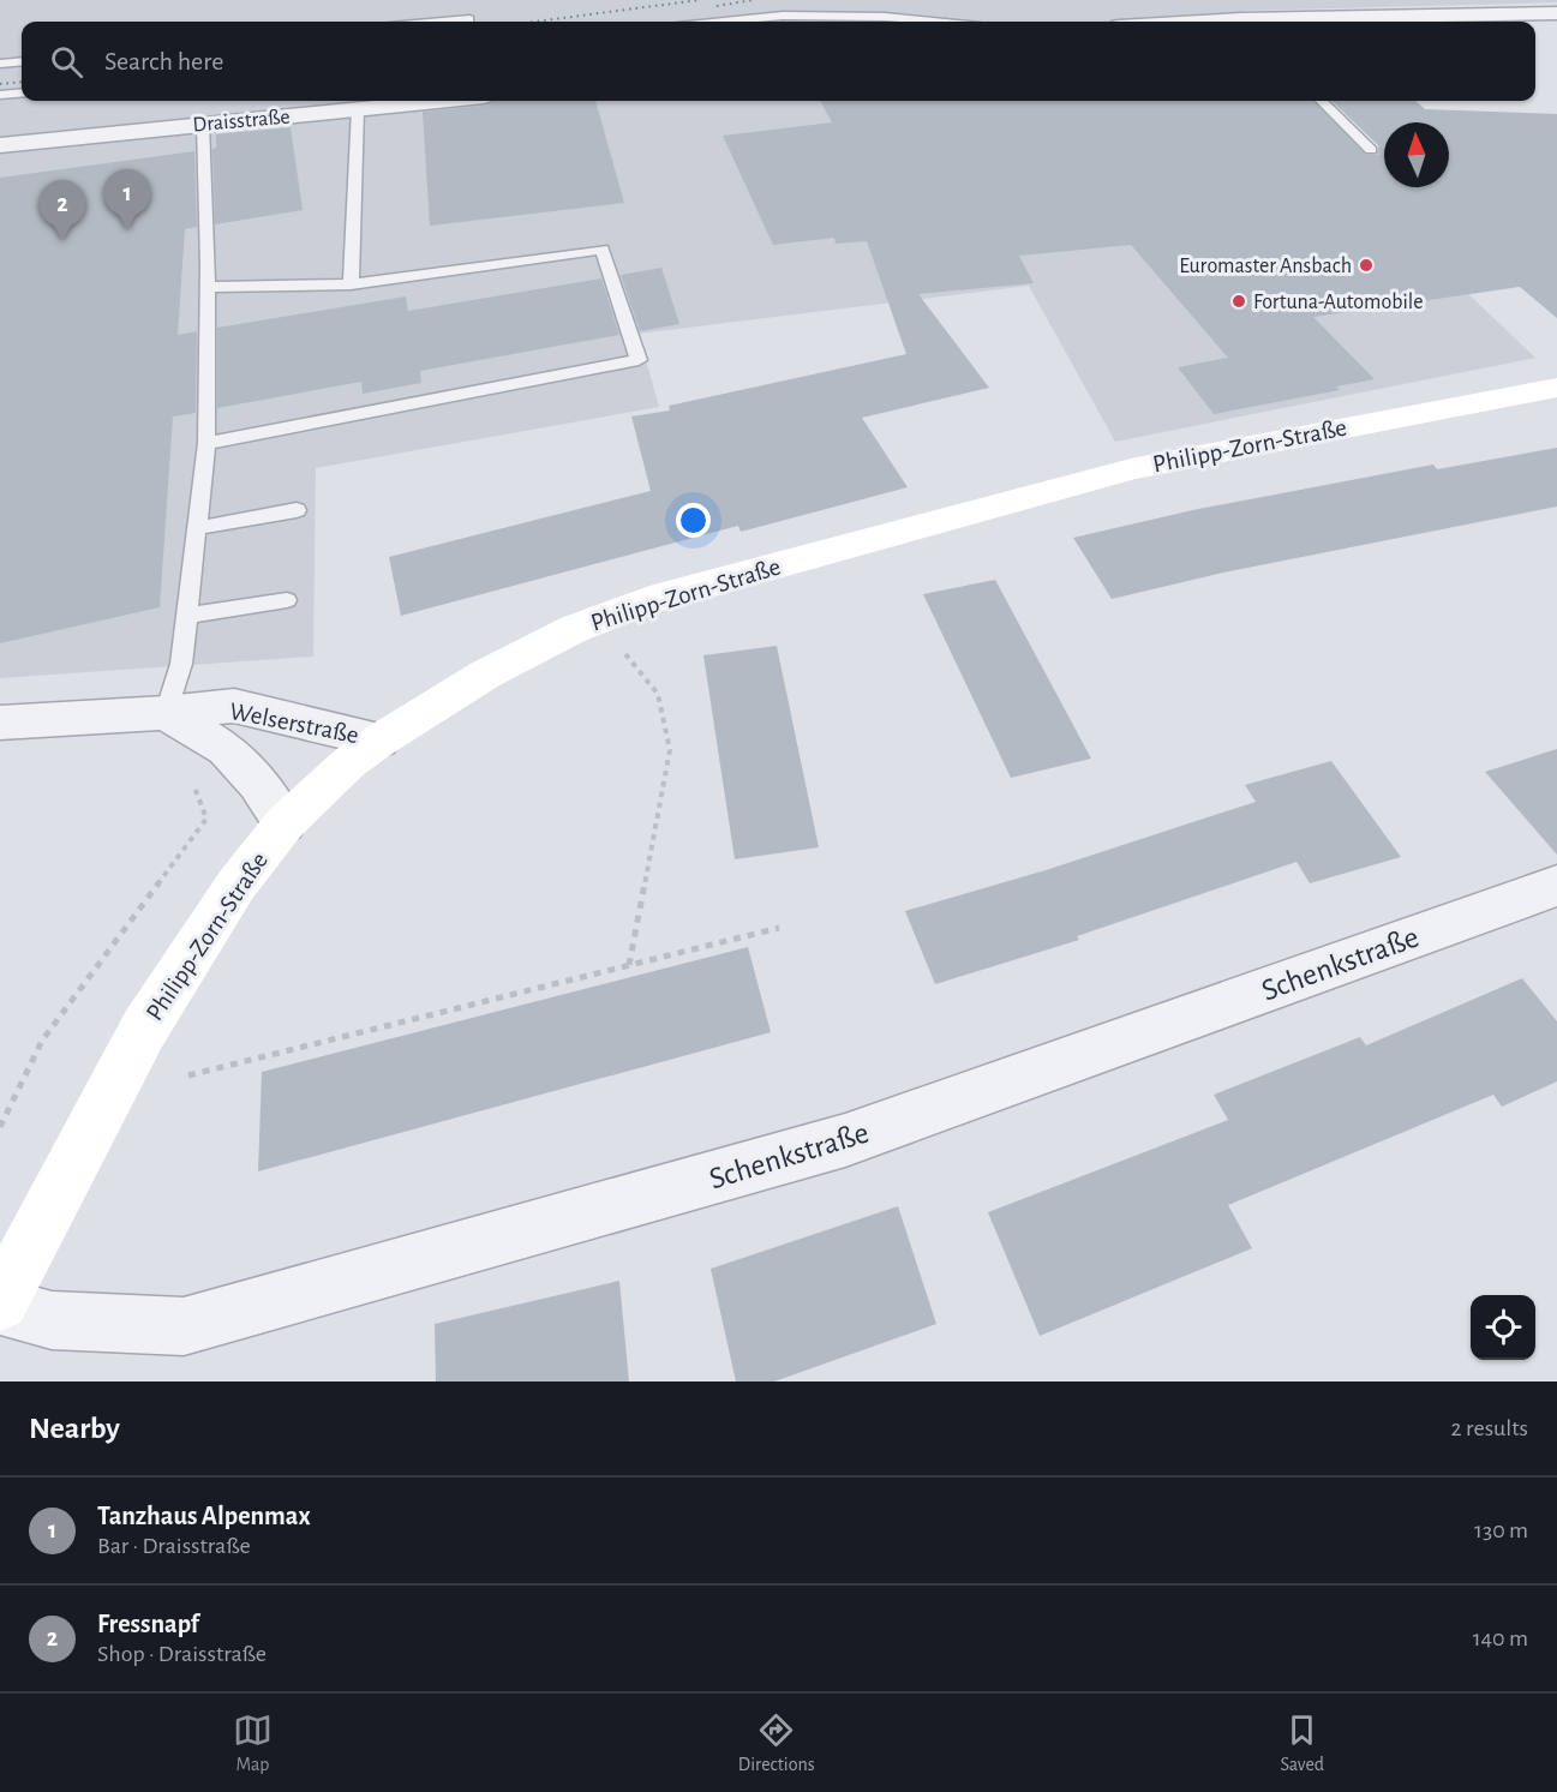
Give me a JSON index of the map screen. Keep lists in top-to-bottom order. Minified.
{"streets":{"main road":["Philipp-Zorn-Straße"],"street":["Draisstraße","Welserstraße","Schenkstraße"]},"crossings":[["Philipp-Zorn-Straße","Welserstraße"],["Philipp-Zorn-Straße","Schenkstraße"]],"places":["Euromaster Ansbach","Fortuna-Automobile"],"north":"top","page":{"search":"Search here","pins":["1","2"],"heading":["Nearby","2 results"],"list":[{"mark":"1","name":"Tanzhaus Alpenmax","note":"Bar · Draisstraße","value":"130 m"},{"mark":"2","name":"Fressnapf","note":"Shop · Draisstraße","value":"140 m"}],"nav":["Map","Directions","Saved"]}}
